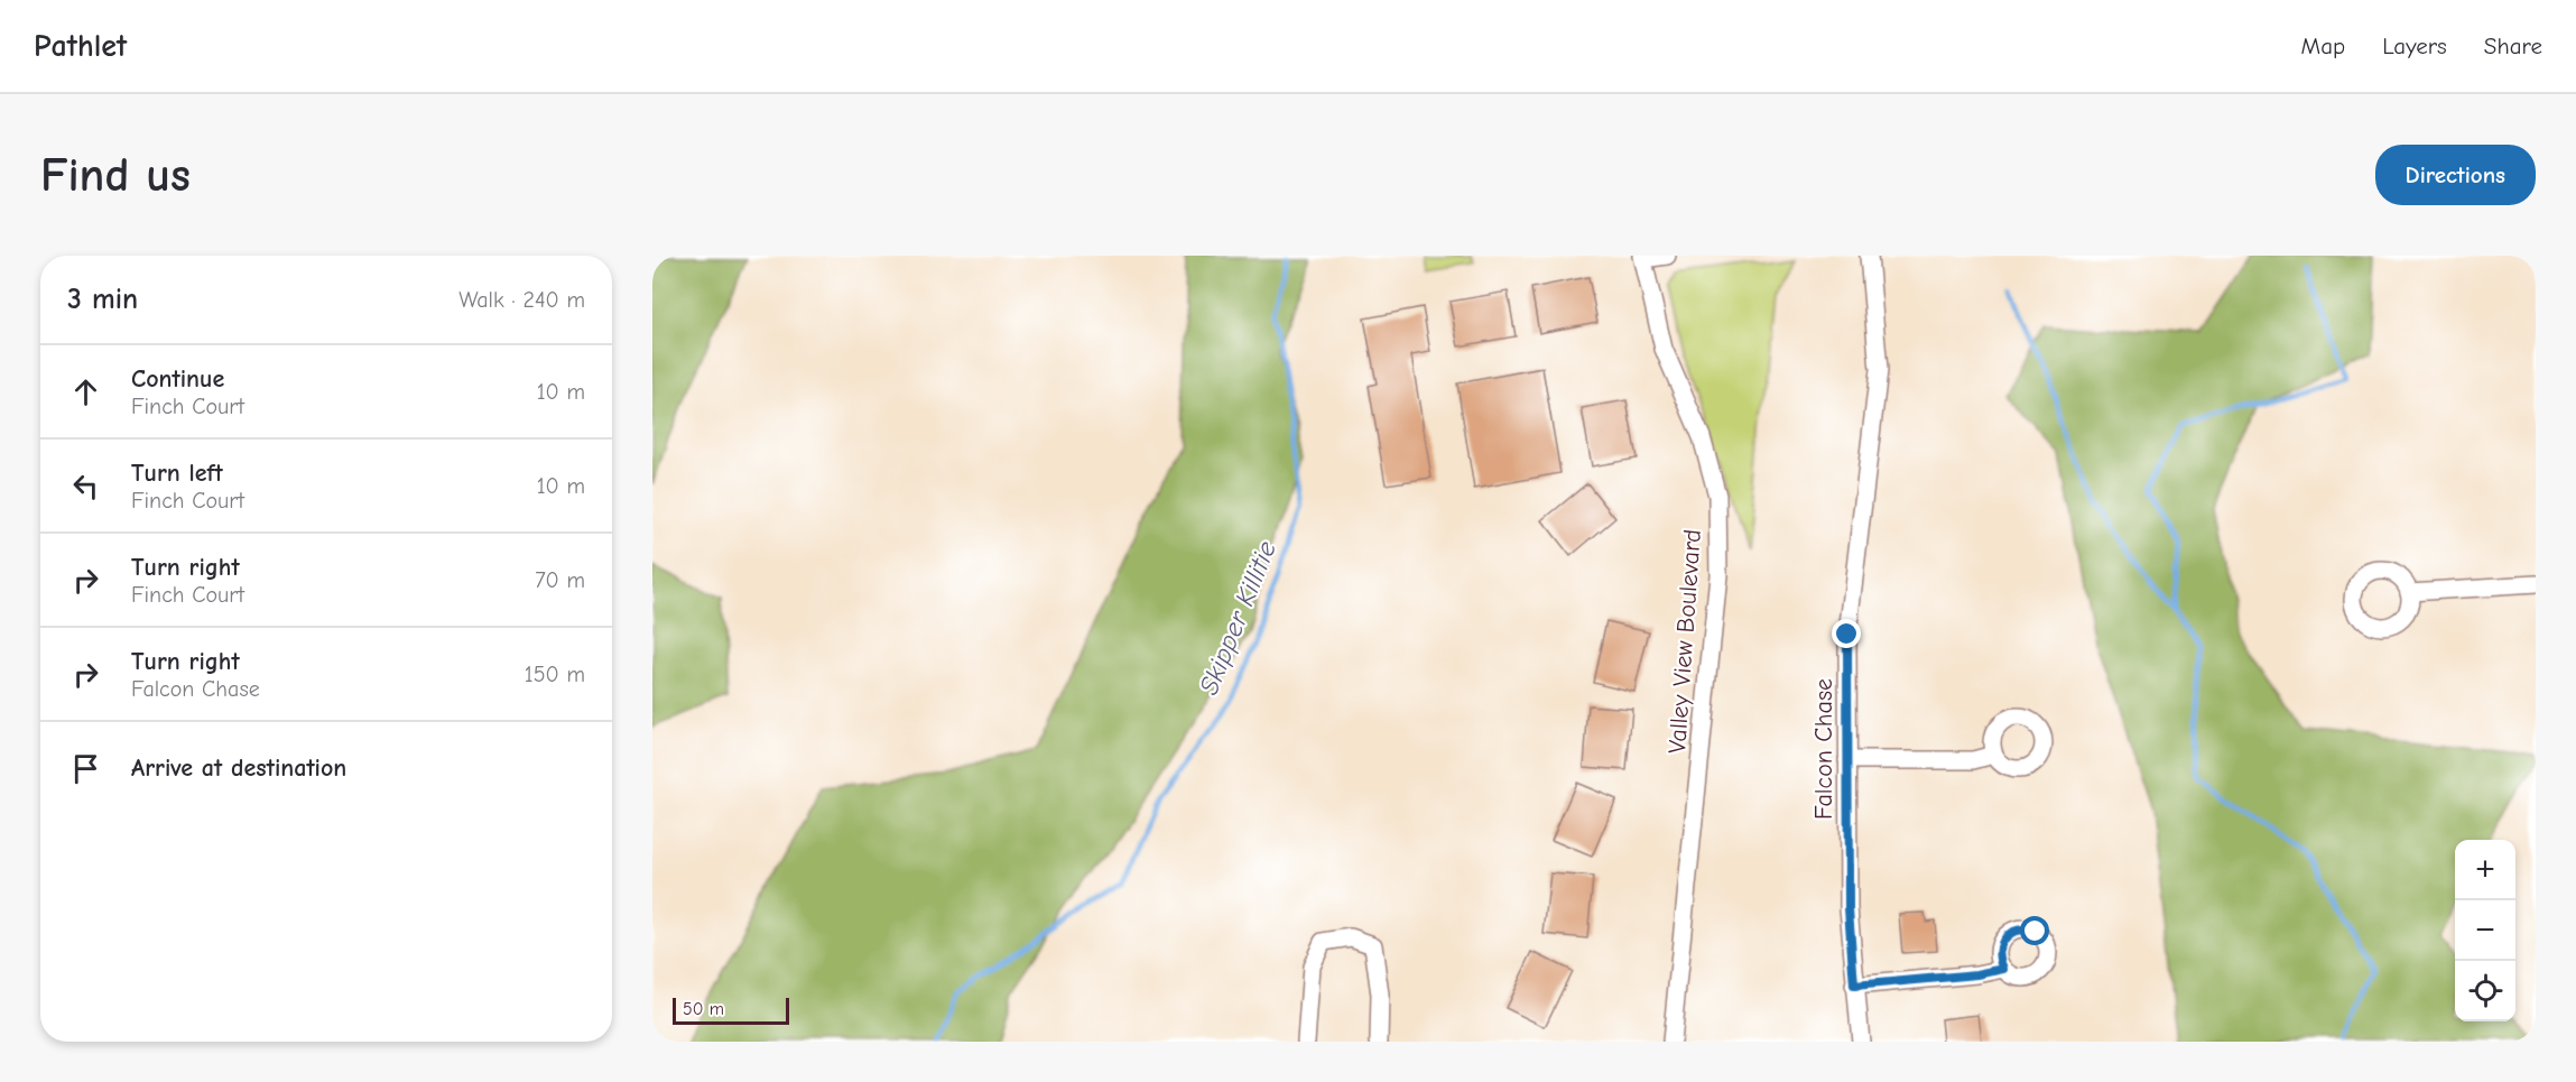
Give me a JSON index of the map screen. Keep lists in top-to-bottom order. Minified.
{"streets":{"street":["Valley View Boulevard","Falcon Chase"]},"water":["Skipper Killitie"],"scale_bar":"50 m","page":{"header":"Pathlet","nav":["Map","Layers","Share"],"buttons":"Directions","title":"Find us","heading":["3 min","Walk · 240 m"],"list":[["Continue","Finch Court","10 m"],["Turn left","Finch Court","10 m"],["Turn right","Finch Court","70 m"],["Turn right","Falcon Chase","150 m"],"Arrive at destination"],"map_buttons":["+","−"],"scale":"50 m"}}
